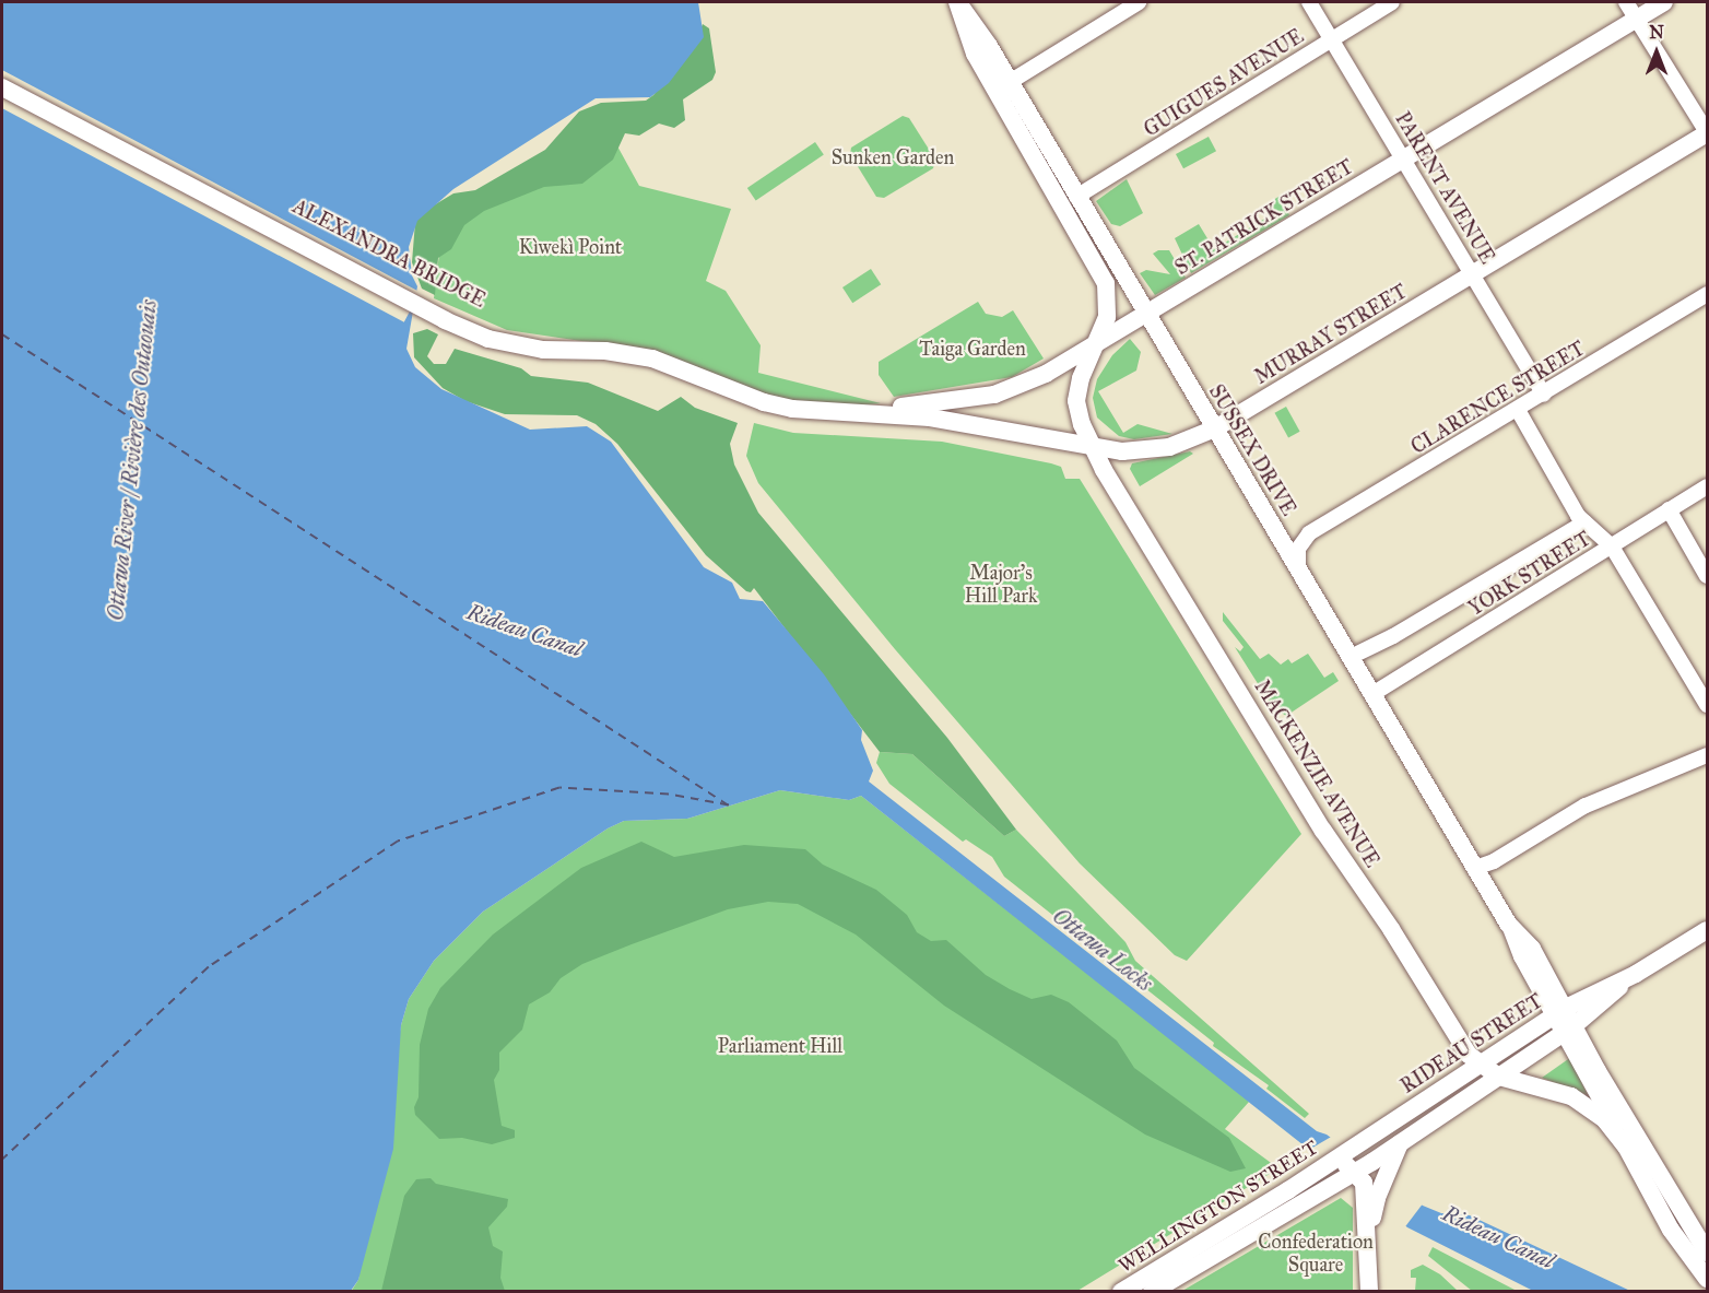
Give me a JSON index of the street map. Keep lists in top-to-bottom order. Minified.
{"streets":{"main road":["ST. PATRICK STREET","ALEXANDRA BRIDGE","MURRAY STREET","SUSSEX DRIVE","MACKENZIE AVENUE","RIDEAU STREET","WELLINGTON STREET"],"street":["GUIGUES AVENUE","PARENT AVENUE","CLARENCE STREET","YORK STREET"]},"crossings":[["GUIGUES AVENUE","PARENT AVENUE"],["GUIGUES AVENUE","SUSSEX DRIVE"],["PARENT AVENUE","ST. PATRICK STREET"],["PARENT AVENUE","MURRAY STREET"],["PARENT AVENUE","CLARENCE STREET"],["ST. PATRICK STREET","ALEXANDRA BRIDGE"],["ST. PATRICK STREET","MURRAY STREET"],["ST. PATRICK STREET","SUSSEX DRIVE"],["ST. PATRICK STREET","MACKENZIE AVENUE"],["ALEXANDRA BRIDGE","MURRAY STREET"],["MURRAY STREET","SUSSEX DRIVE"],["MURRAY STREET","MACKENZIE AVENUE"],["SUSSEX DRIVE","YORK STREET"],["SUSSEX DRIVE","MACKENZIE AVENUE"],["SUSSEX DRIVE","RIDEAU STREET"],["MACKENZIE AVENUE","RIDEAU STREET"],["RIDEAU STREET","WELLINGTON STREET"]],"water":["Ottawa River / Rivière des Outaouais","Rideau Canal","Ottawa Locks"],"parks":["Sunken Garden","Kìwekì Point","Taiga Garden","Major's Hill Park","Parliament Hill","Confederation Square"],"north":"top"}
